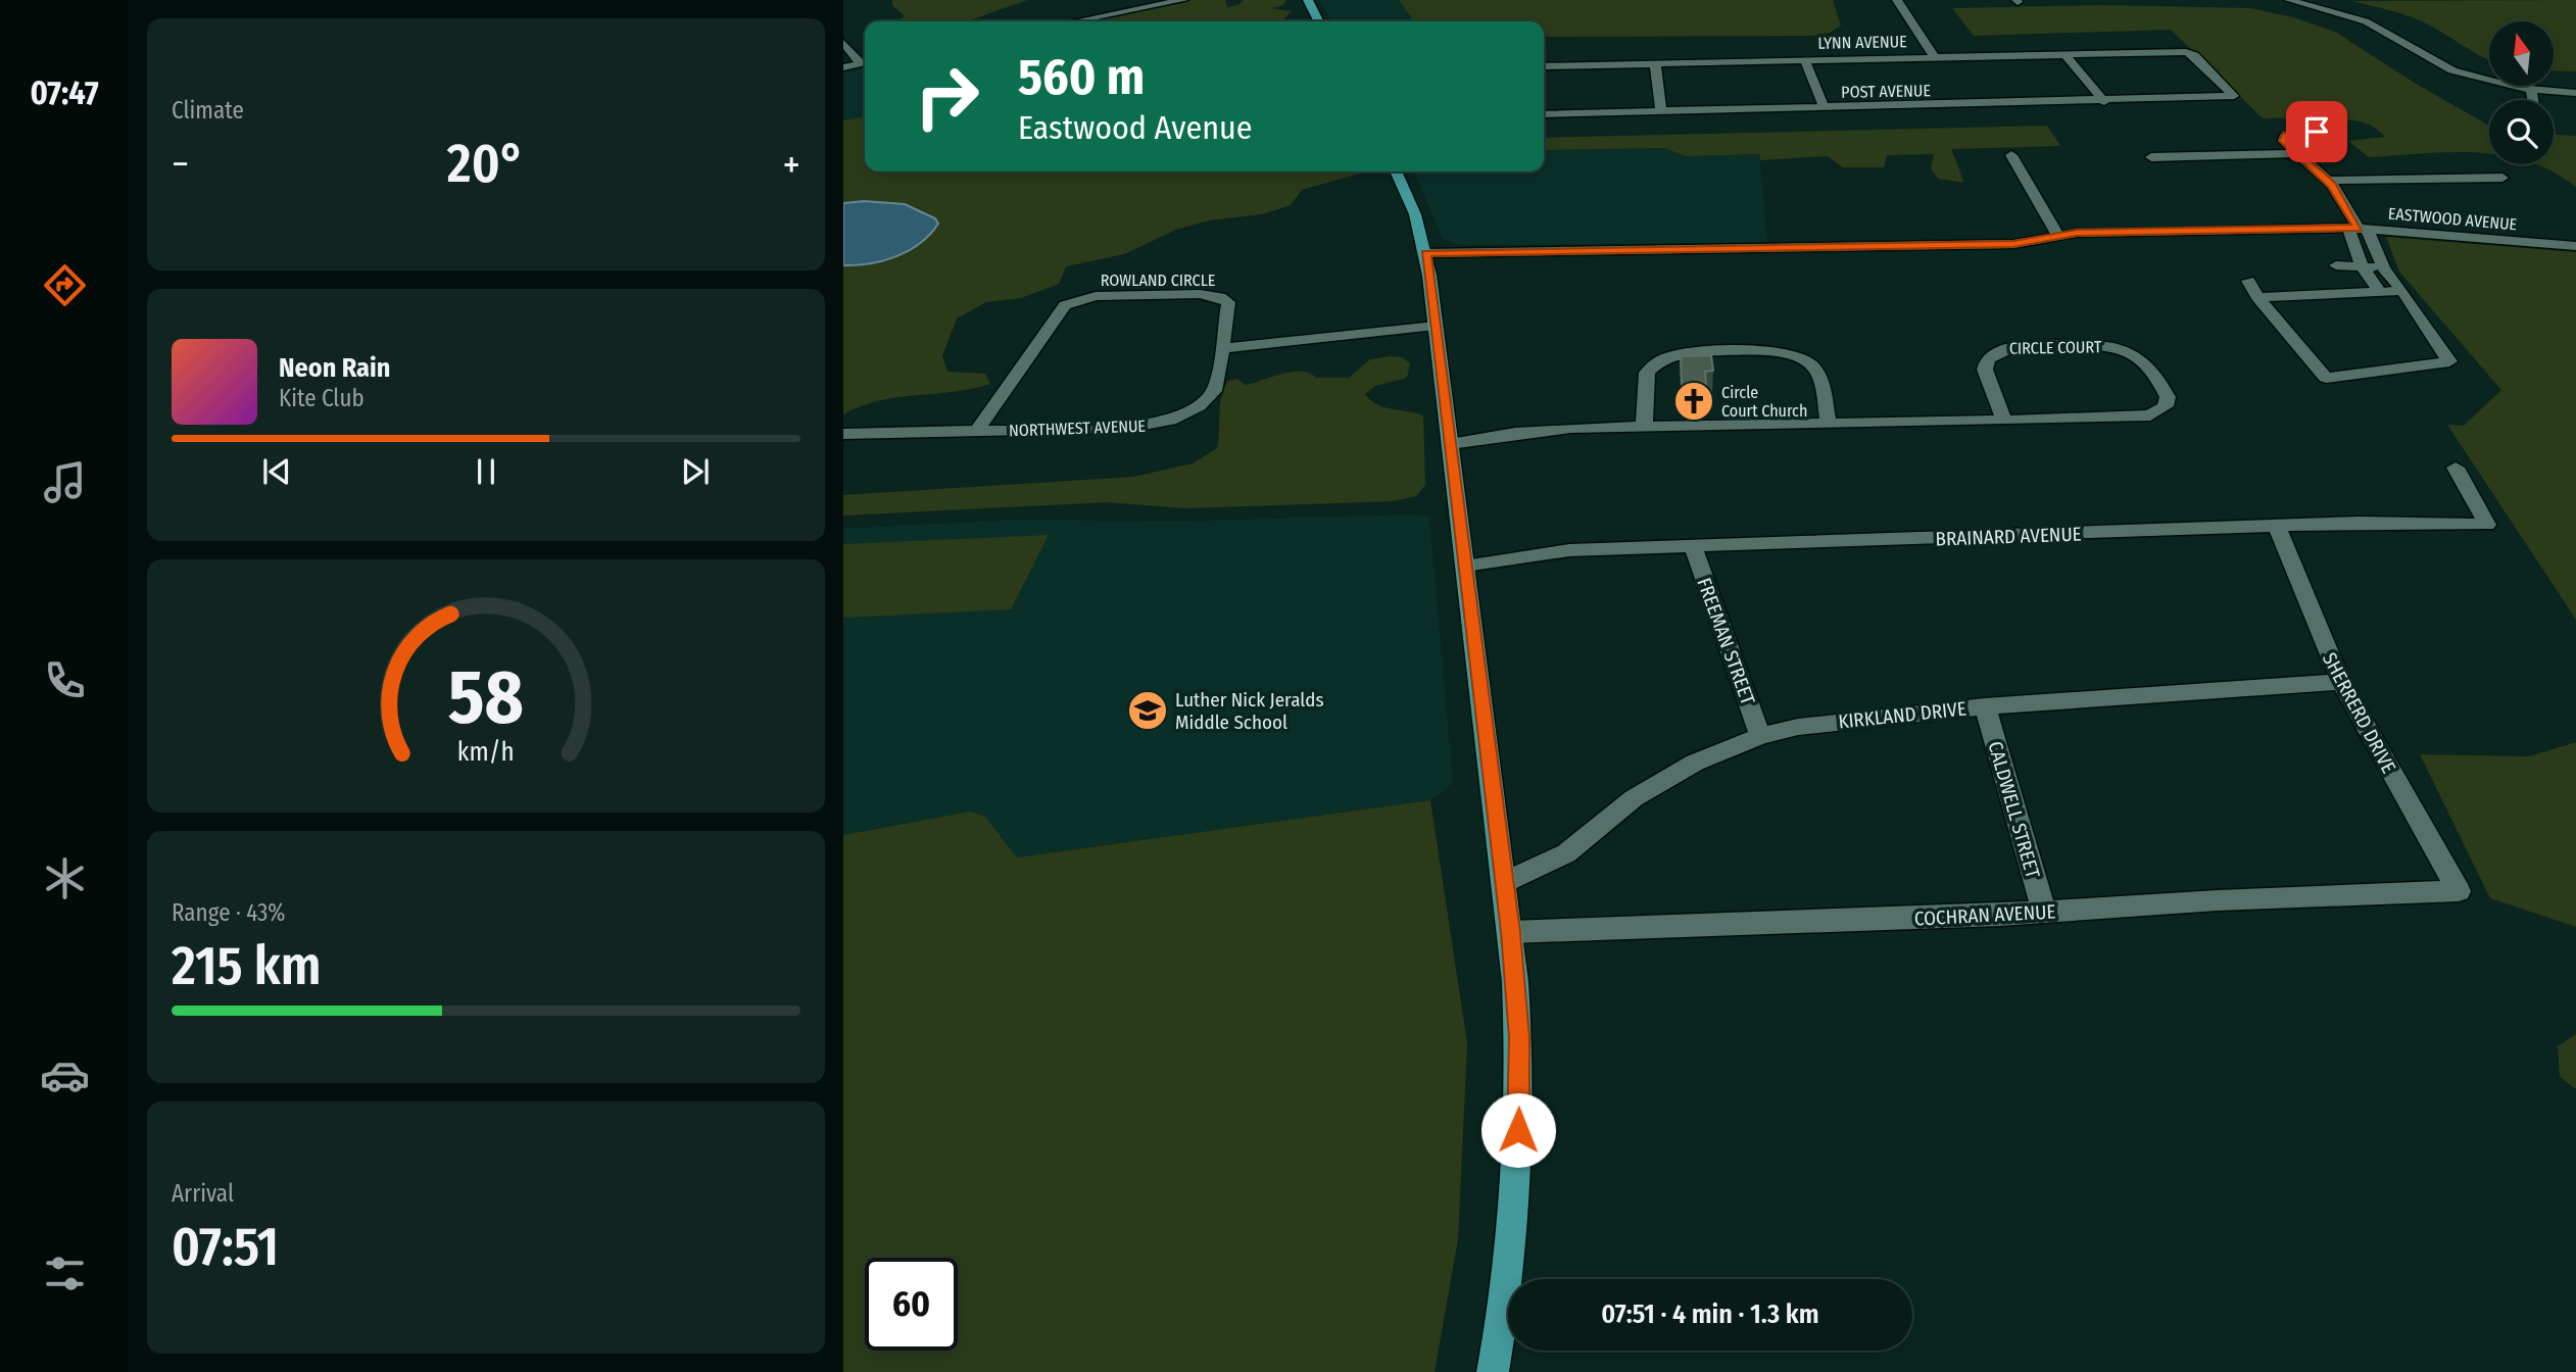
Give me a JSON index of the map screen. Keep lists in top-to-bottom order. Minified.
{"streets":{"street":["LYNN AVENUE","POST AVENUE","EASTWOOD AVENUE","ROWLAND CIRCLE","CIRCLE COURT","NORTHWEST AVENUE","BRAINARD AVENUE","FREEMAN STREET","SHERRERD DRIVE","KIRKLAND DRIVE","CALDWELL STREET","COCHRAN AVENUE"]},"crossings":[["LYNN AVENUE","POST AVENUE"],["ROWLAND CIRCLE","NORTHWEST AVENUE"],["BRAINARD AVENUE","FREEMAN STREET"],["BRAINARD AVENUE","SHERRERD DRIVE"],["FREEMAN STREET","KIRKLAND DRIVE"],["SHERRERD DRIVE","KIRKLAND DRIVE"],["SHERRERD DRIVE","COCHRAN AVENUE"],["KIRKLAND DRIVE","CALDWELL STREET"],["CALDWELL STREET","COCHRAN AVENUE"]],"places":{"church":["Circle Court Church"],"school or university":["Luther Nick Jeralds Middle School"]},"north":"top","page":{"tabs":"07:47","tile":["Climate",["Range · 43%","215 km"],["Arrival","07:51"]],"turn":["560 m","Eastwood Avenue"],"heat":["−","20°","+"],"song":["Neon Rain","Kite Club"],"limit":"60","trip":"07:51 · 4 min · 1.3 km","gauge":["58","km/h"]}}
